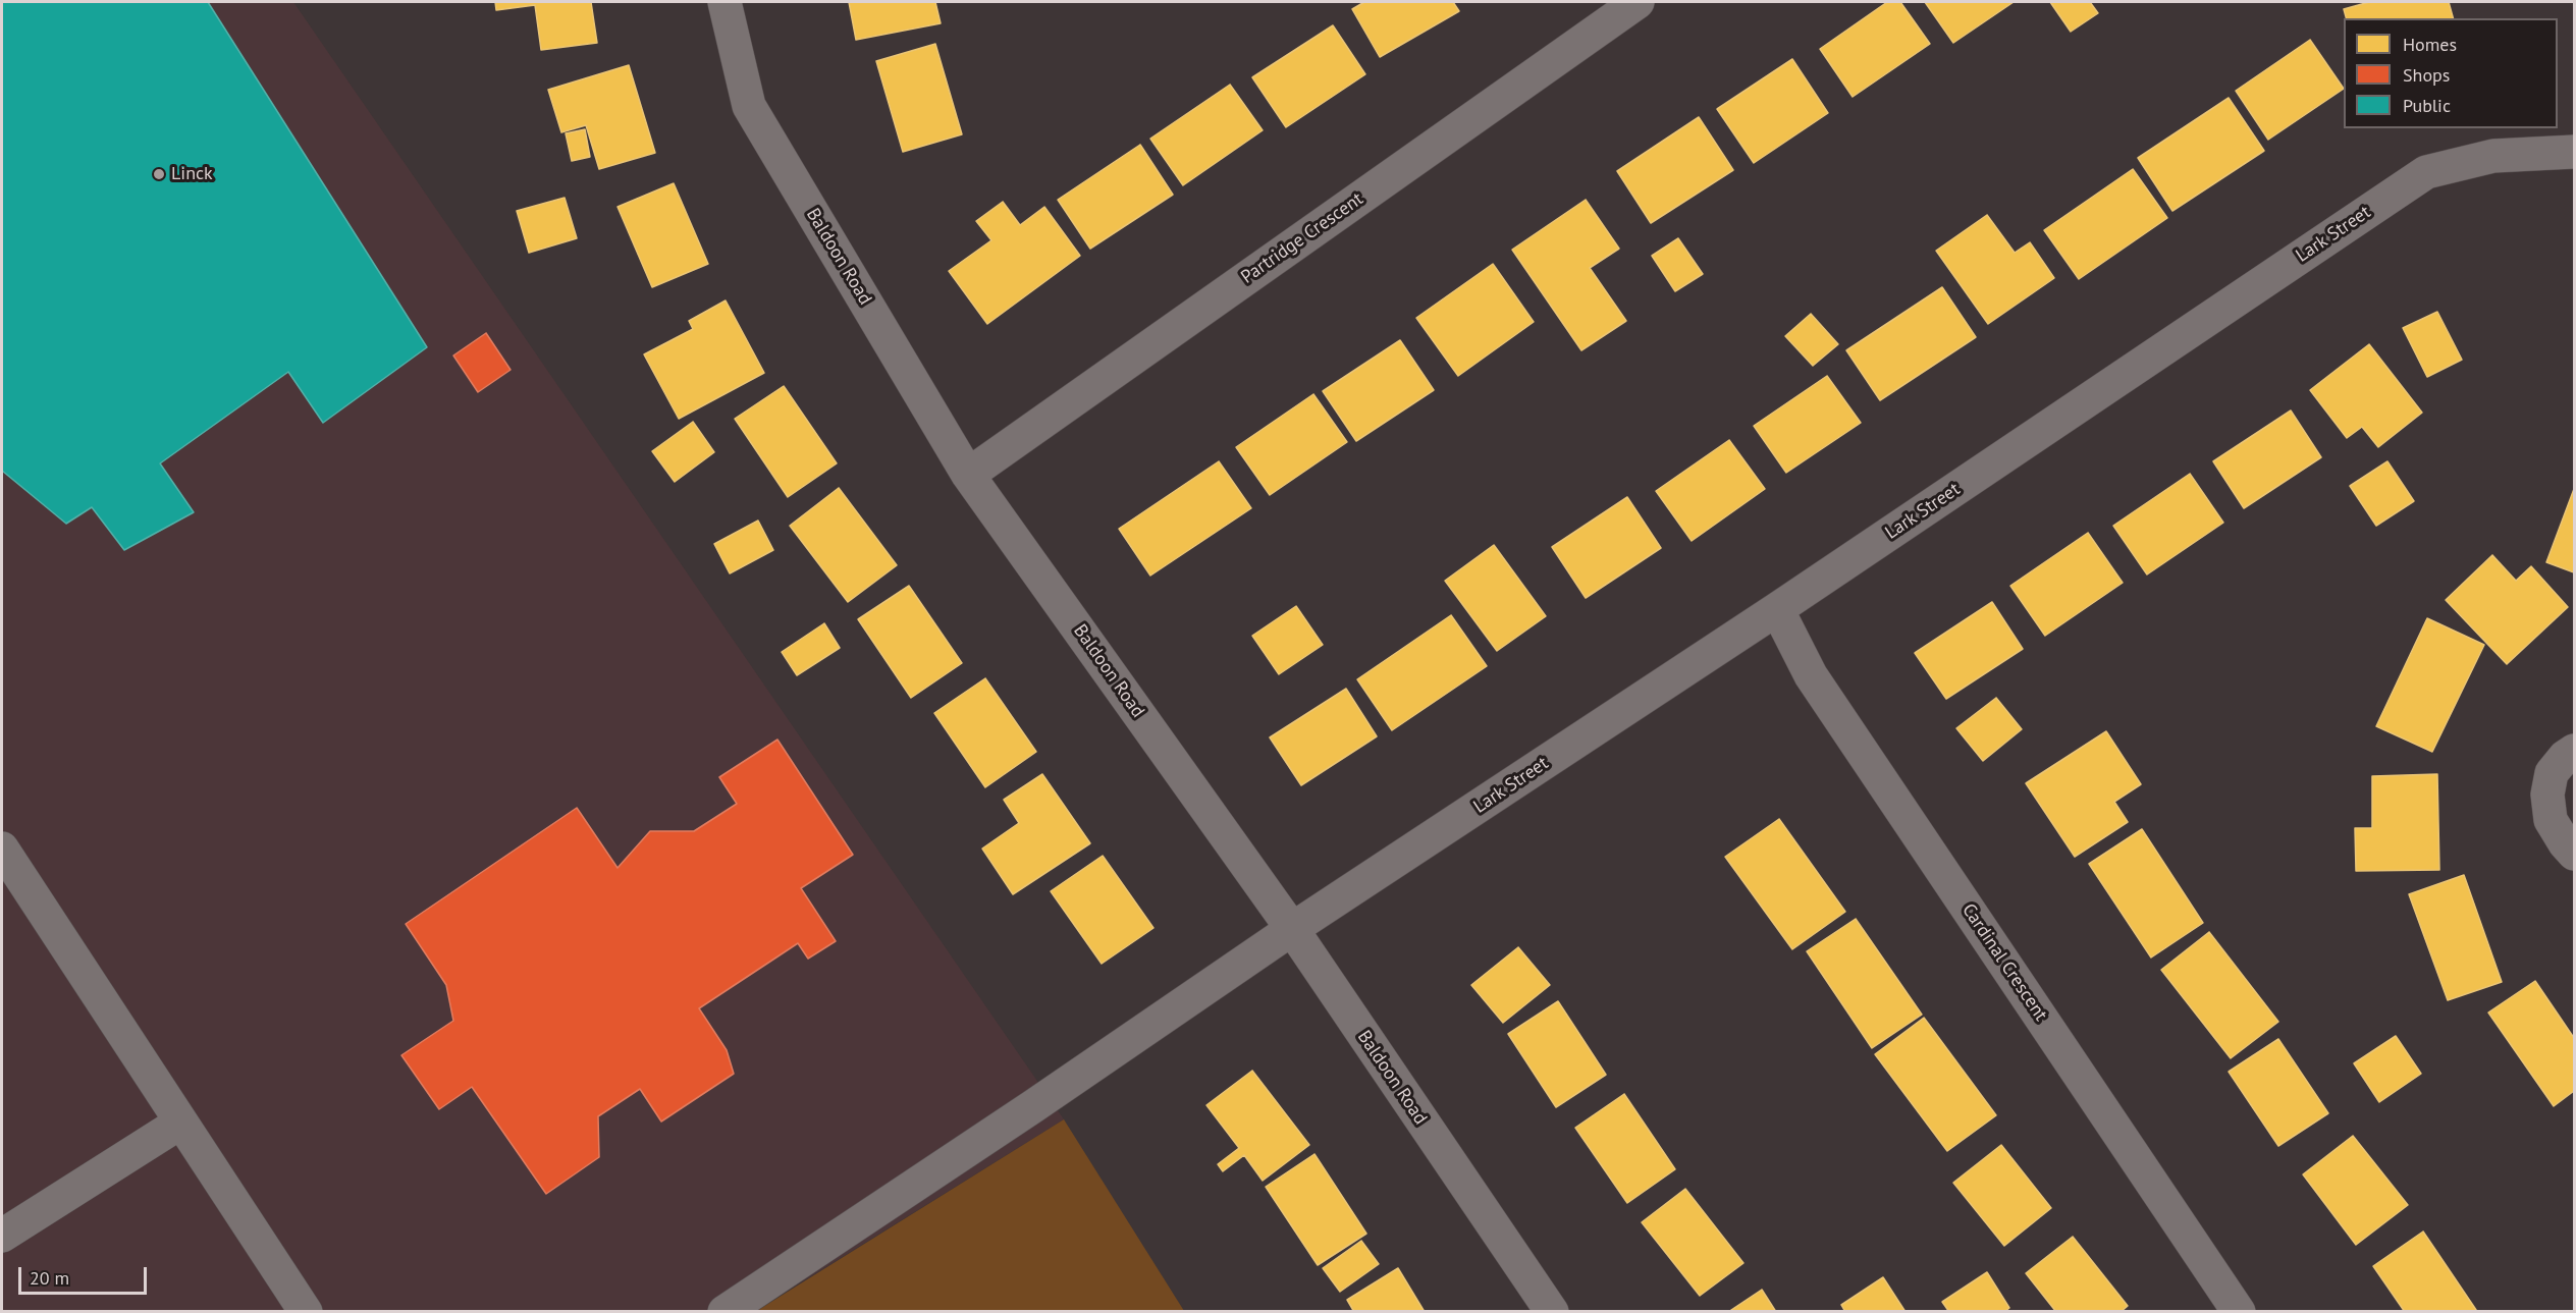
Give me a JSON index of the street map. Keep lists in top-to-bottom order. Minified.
{"streets":{"street":["Lark Street","Partridge Crescent","Baldoon Road","Cardinal Crescent"]},"crossings":[["Lark Street","Baldoon Road"],["Lark Street","Cardinal Crescent"],["Partridge Crescent","Baldoon Road"]],"places":["Linck"],"legend":["Homes","Shops","Public"],"scale_bar":"20 m"}
